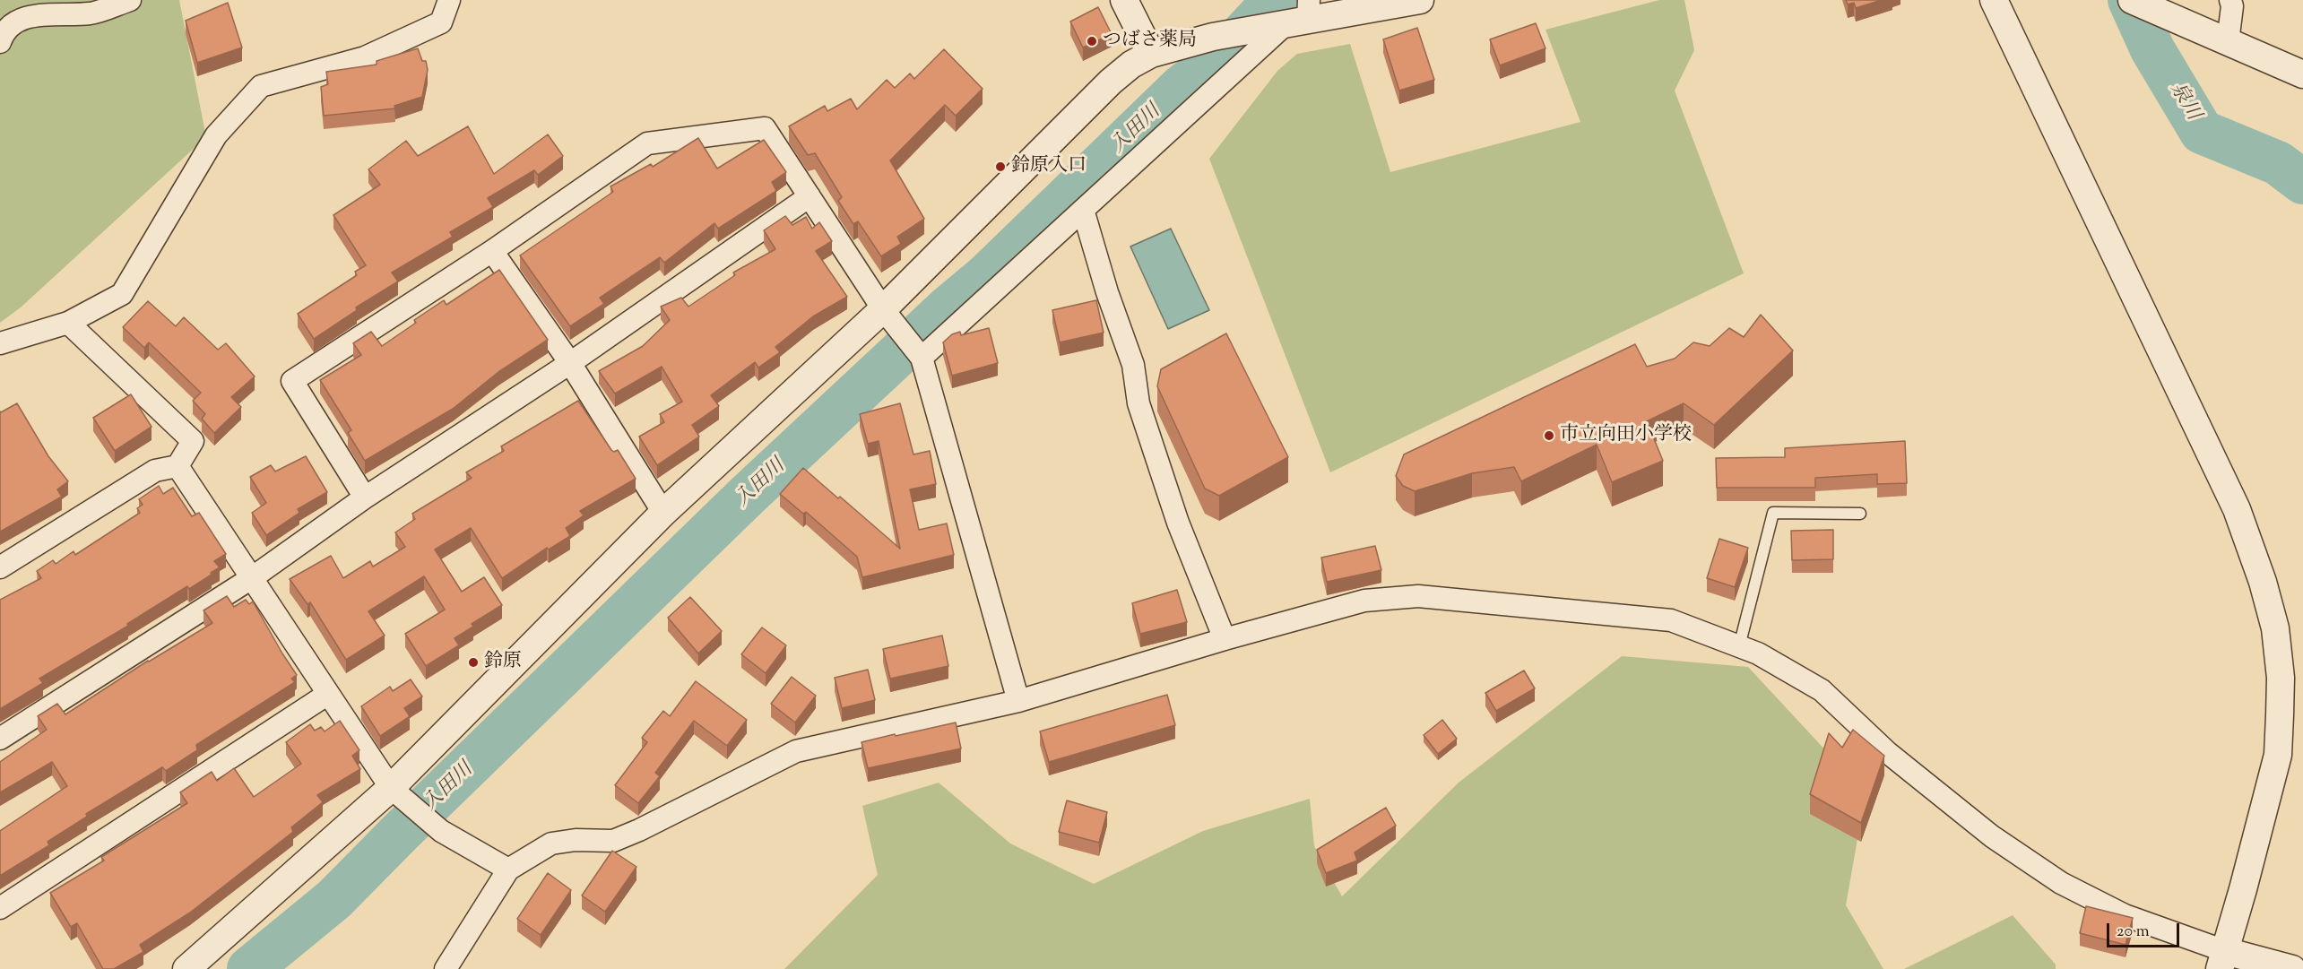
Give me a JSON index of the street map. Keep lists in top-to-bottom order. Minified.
{"water":["泉川","入田川"],"places":["つばさ薬局","鈴原入口","市立向田小学校","鈴原"],"scale_bar":"20 m"}
